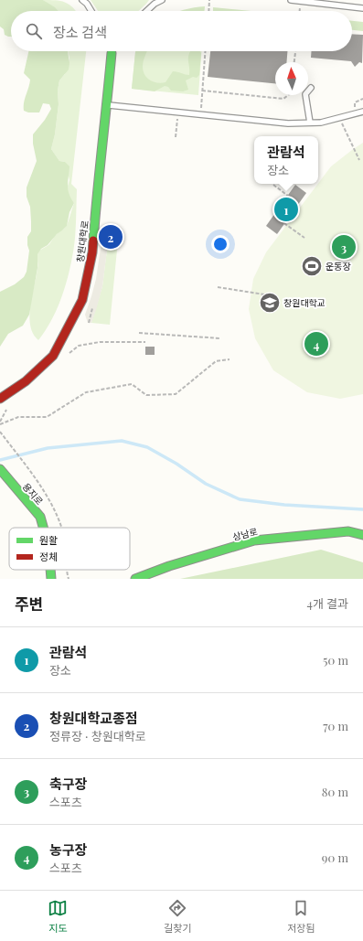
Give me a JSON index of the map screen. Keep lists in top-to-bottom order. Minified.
{"streets":{"street":["창원대학로","용지로","상남로"]},"places":{"sports":["운동장"],"school or university":["창원대학교"]},"legend":["원활","정체"],"north":"top","page":{"search":"장소 검색","popup":["관람석","장소"],"pins":["1","2","3","4"],"heading":["주변","4개 결과"],"list":[{"mark":"1","name":"관람석","note":"장소","value":"50 m"},{"mark":"2","name":"창원대학교종점","note":"정류장 · 창원대학로","value":"70 m"},{"mark":"3","name":"축구장","note":"스포츠","value":"80 m"},{"mark":"4","name":"농구장","note":"스포츠","value":"90 m"}],"nav":["지도","길찾기","저장됨"]}}
